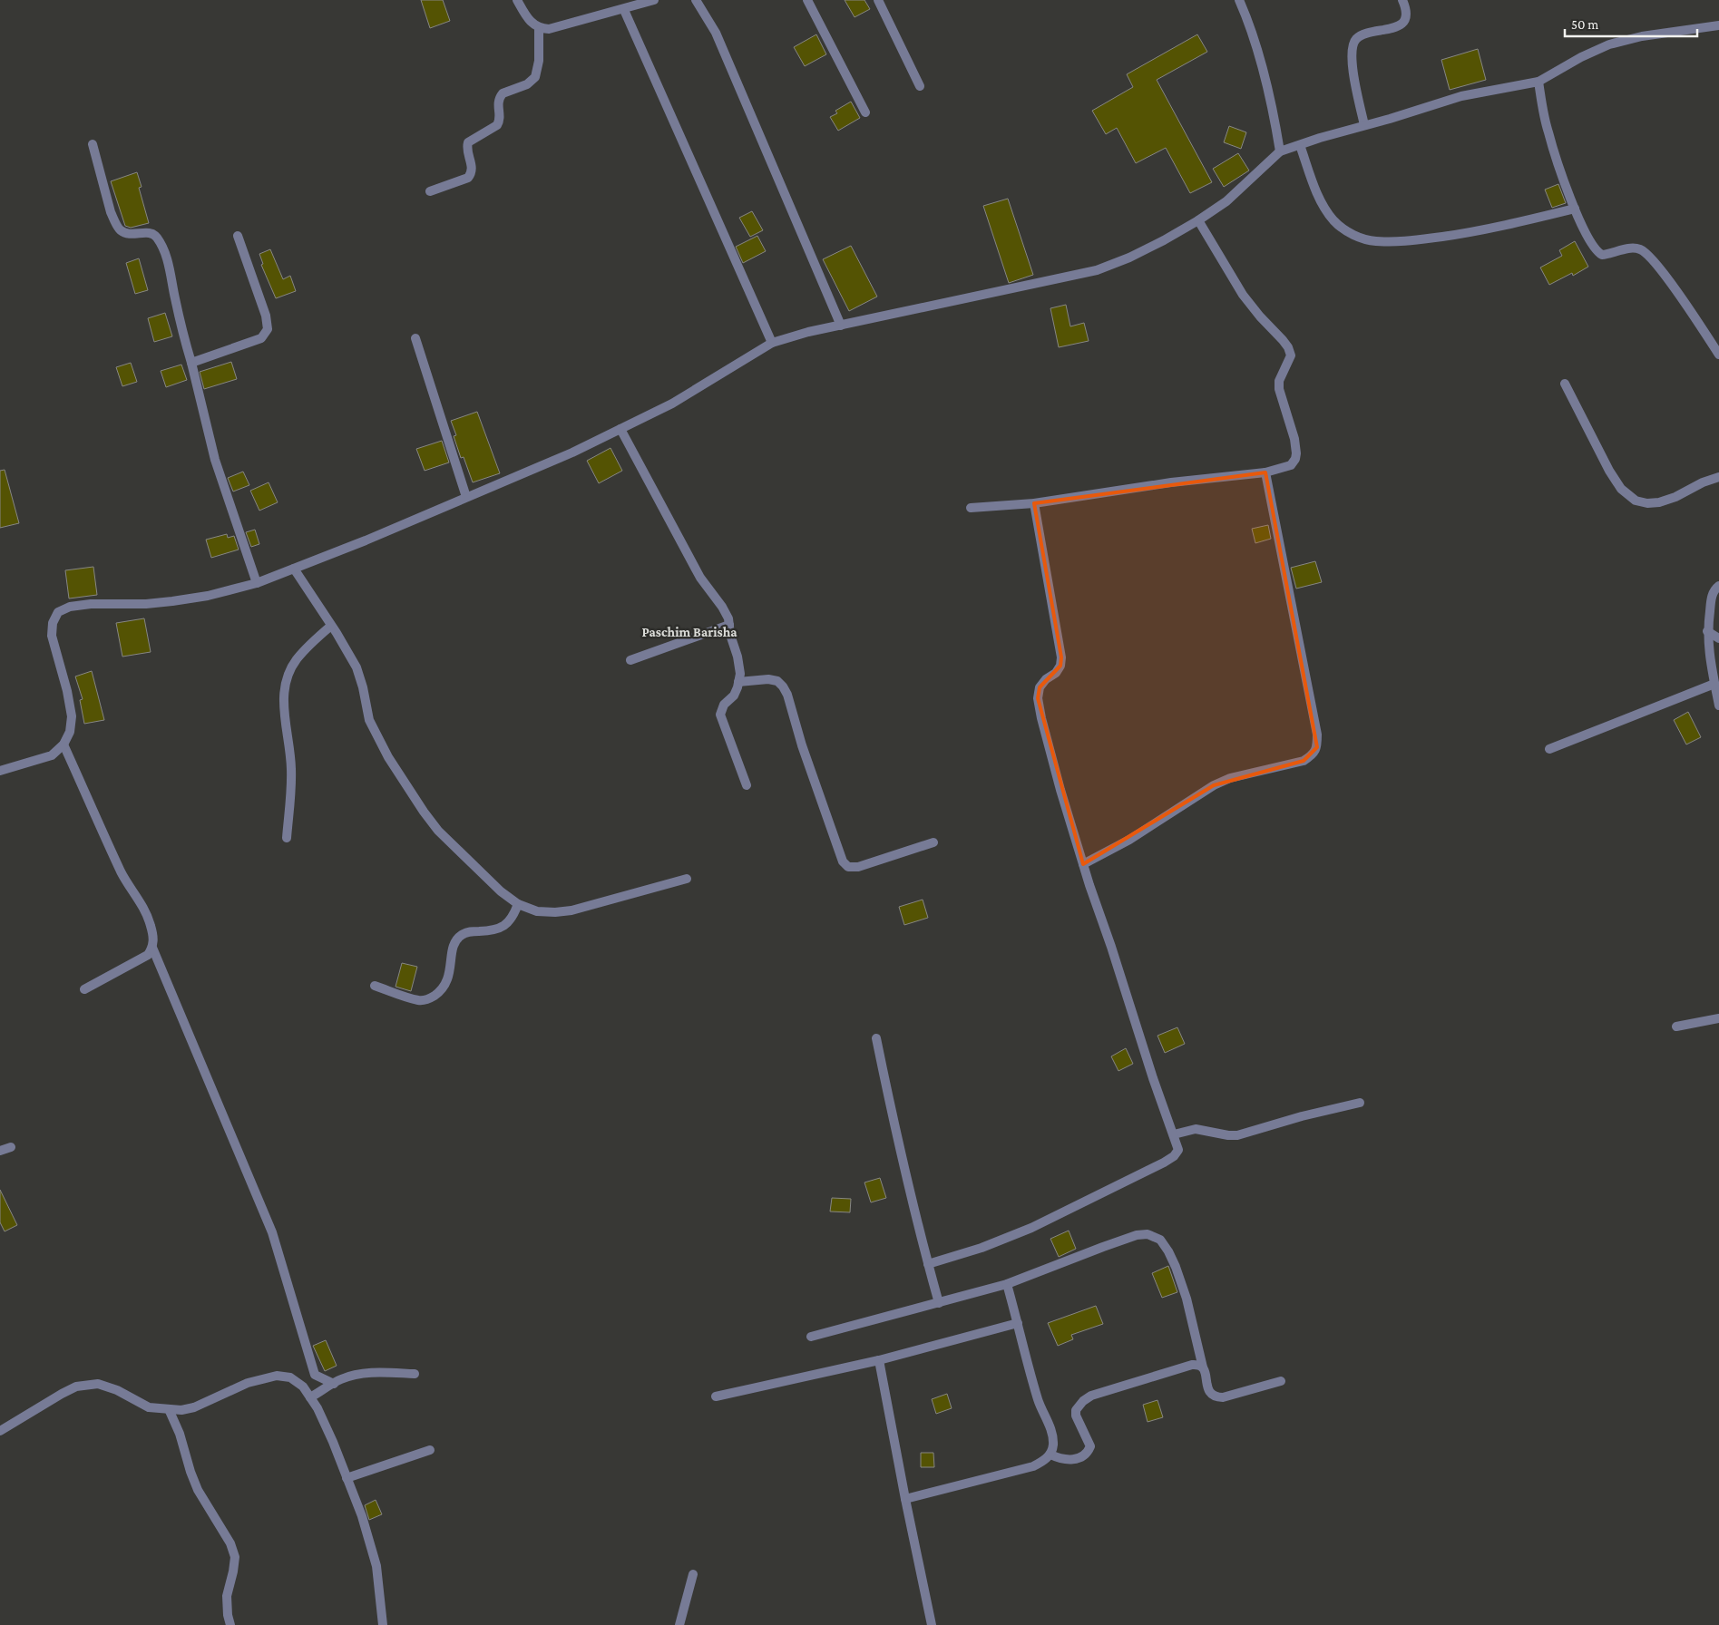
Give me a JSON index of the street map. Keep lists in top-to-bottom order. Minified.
{"districts":["Paschim Barisha"],"scale_bar":"50 m"}
